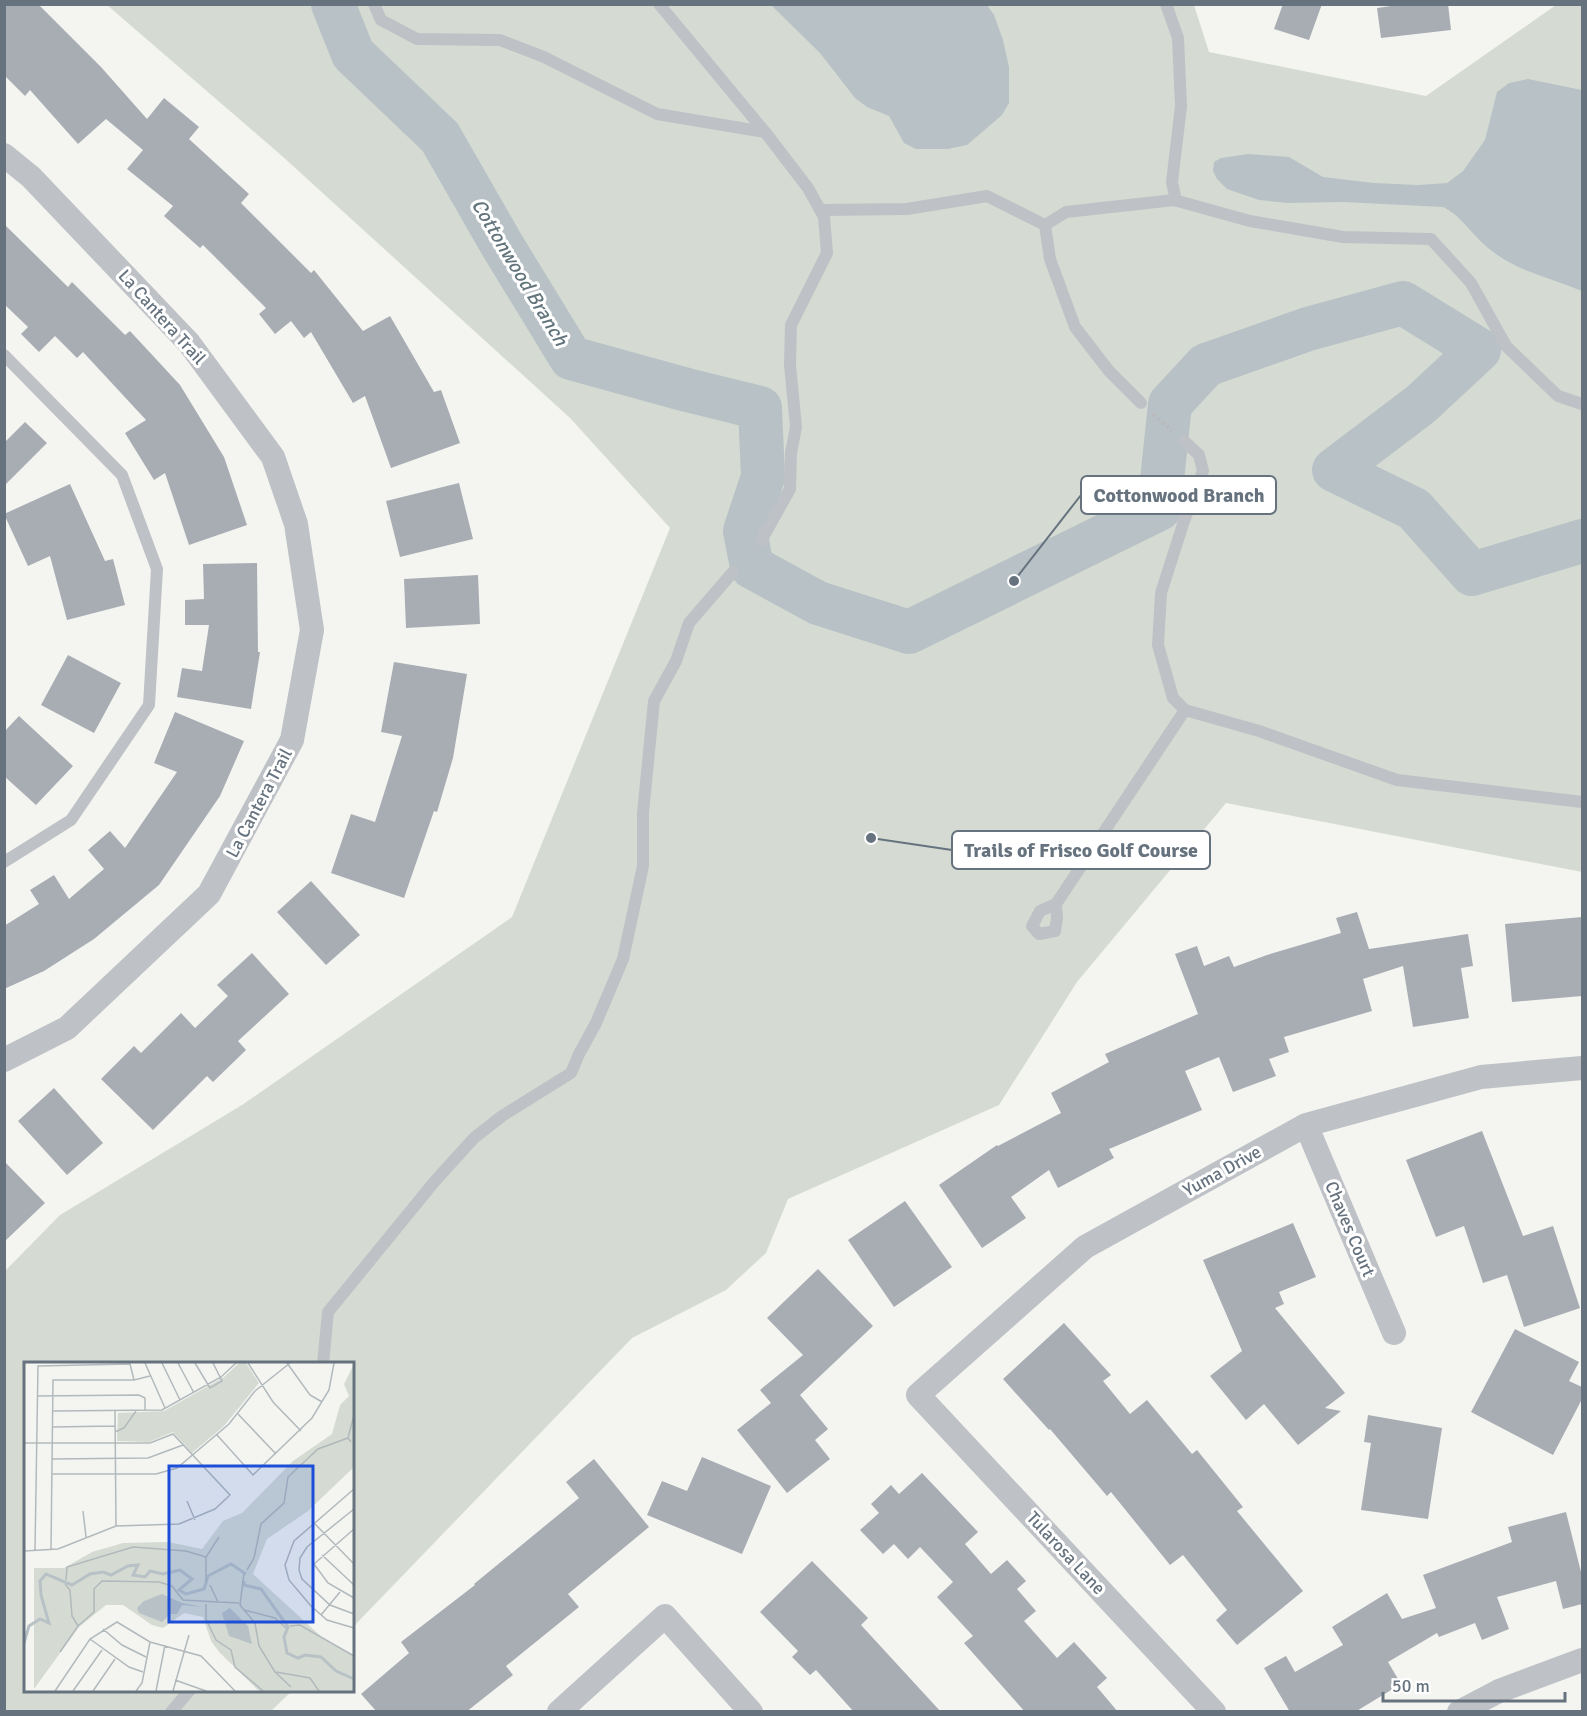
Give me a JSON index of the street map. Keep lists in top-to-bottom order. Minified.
{"streets":{"street":["La Cantera Trail","Yuma Drive","Chaves Court","Tularosa Lane"]},"crossings":[["Yuma Drive","Chaves Court"],["Yuma Drive","Tularosa Lane"]],"water":["Cottonwood Branch"],"places":["Cottonwood Branch","Trails of Frisco Golf Course"],"scale_bar":"50 m"}
